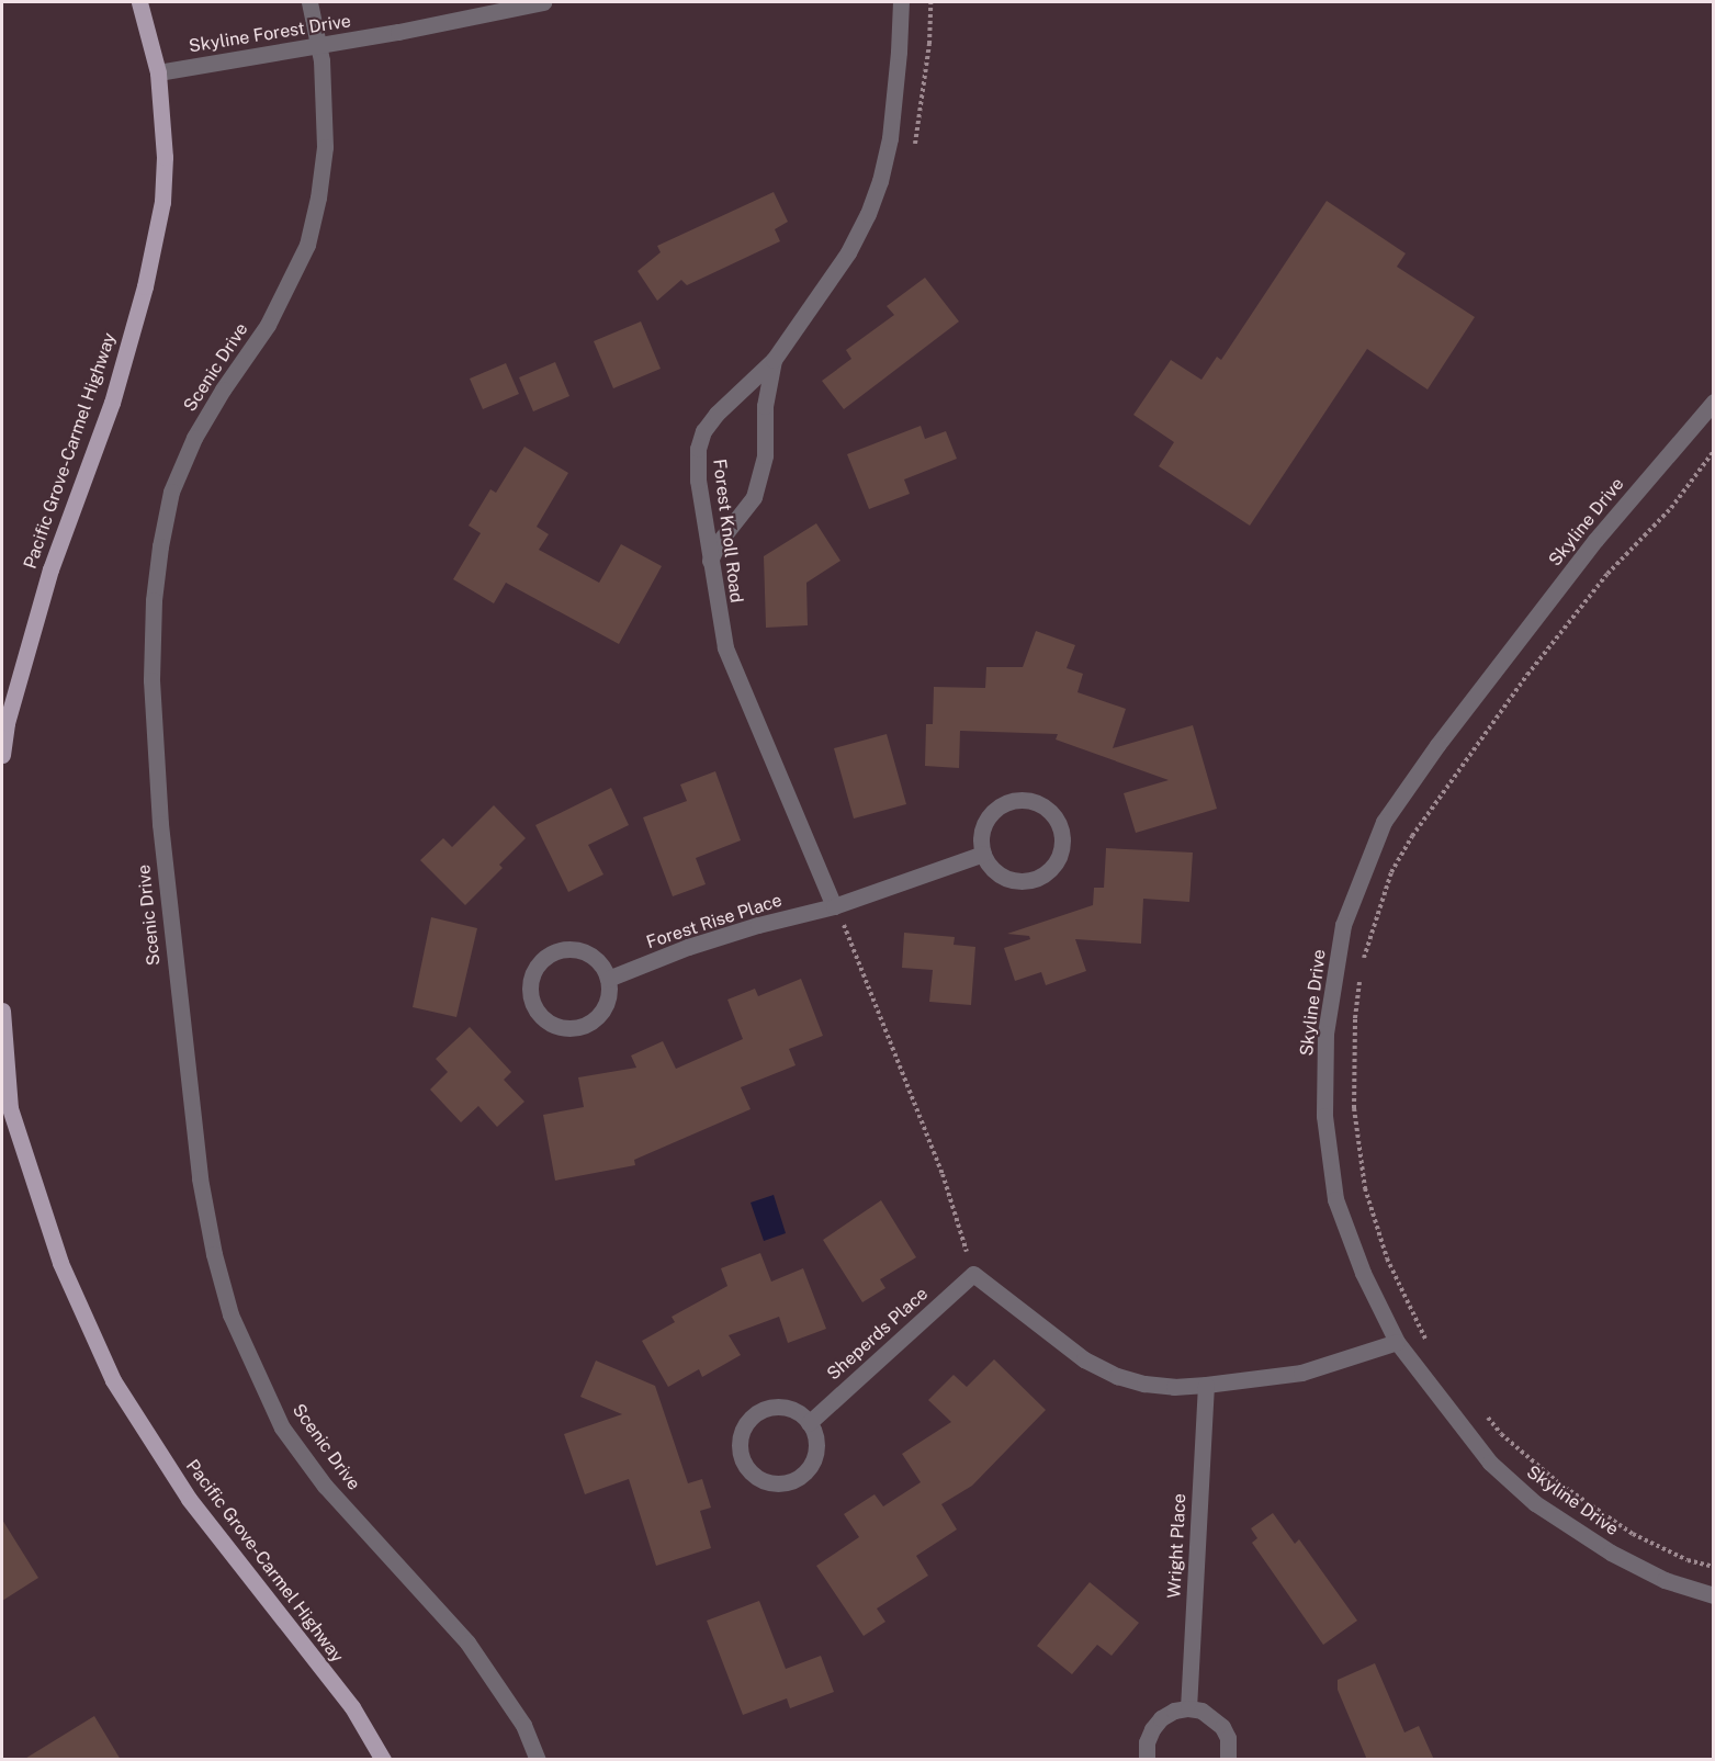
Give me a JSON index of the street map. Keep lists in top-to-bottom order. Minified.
{"streets":{"main road":["Pacific Grove-Carmel Highway"],"street":["Skyline Forest Drive","Scenic Drive","Skyline Drive","Forest Knoll Road","Forest Rise Place","Sheperds Place","Wright Place"]},"crossings":[["Skyline Forest Drive","Pacific Grove-Carmel Highway"],["Forest Knoll Road","Forest Rise Place"]]}
